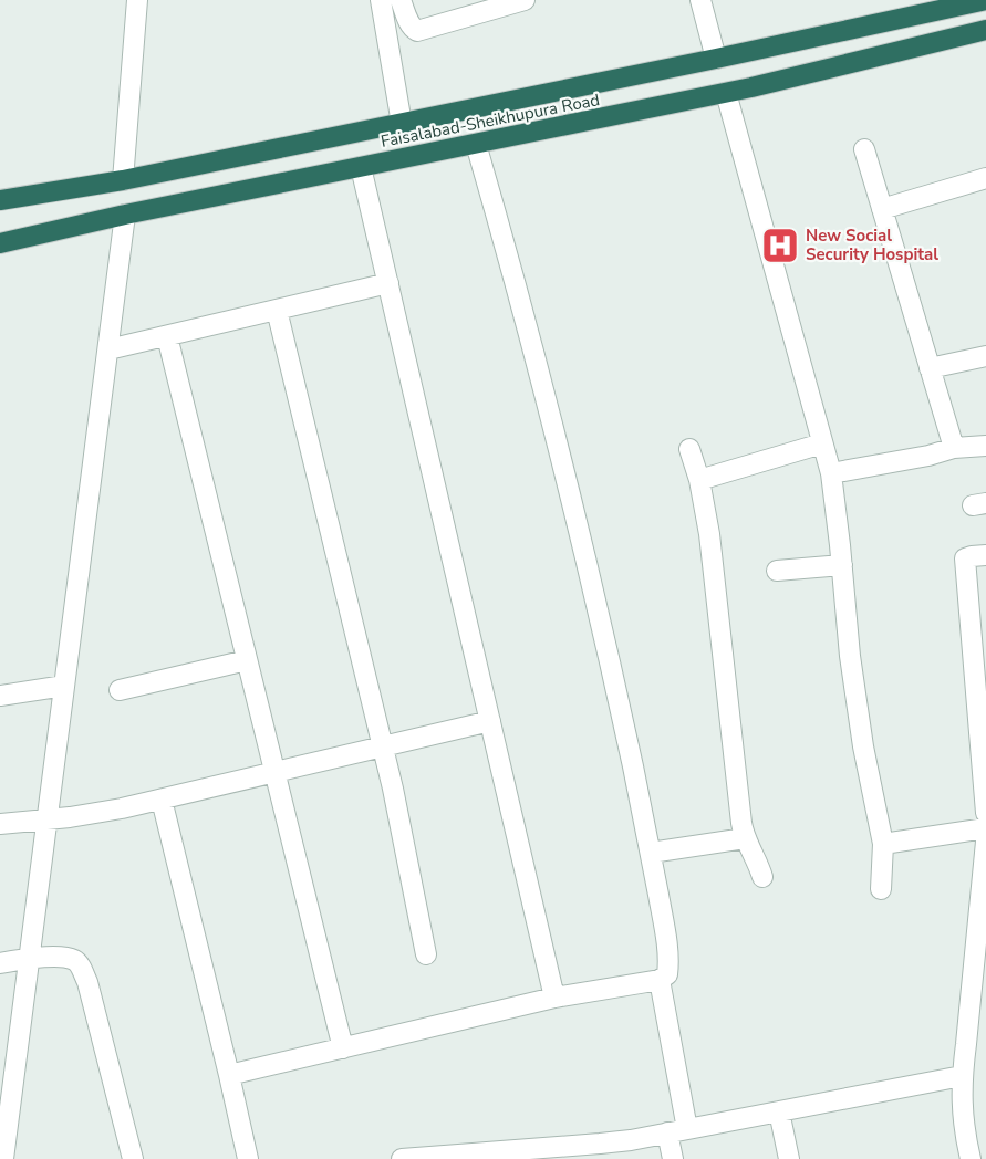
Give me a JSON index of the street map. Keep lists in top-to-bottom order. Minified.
{"streets":{"highway":["Faisalabad-Sheikhupura Road"]},"places":{"hospital":["New Social Security Hospital"]}}
